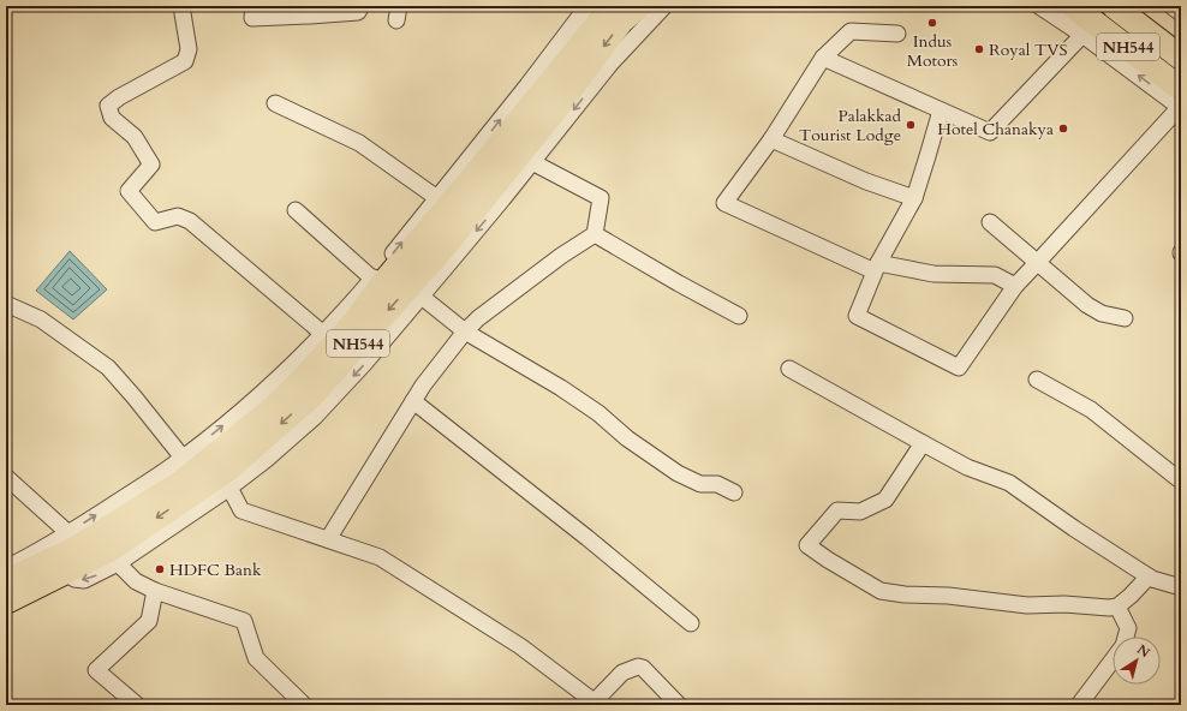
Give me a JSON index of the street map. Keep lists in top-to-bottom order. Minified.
{"streets":{"highway":["NH544"]},"places":["Indus Motors","Royal TVS","Palakkad Tourist Lodge","Hotel Chanakya","HDFC Bank"],"north":"top right"}
